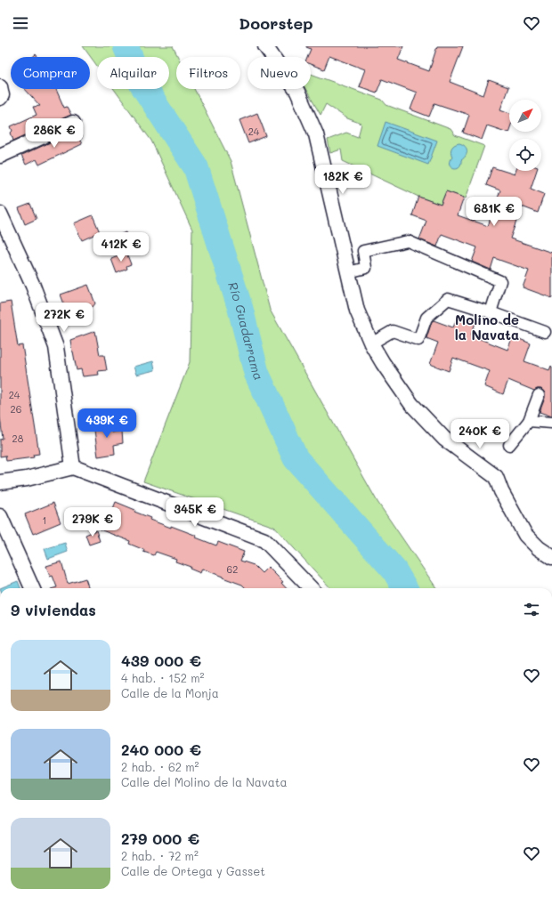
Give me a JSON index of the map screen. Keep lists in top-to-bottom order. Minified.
{"districts":["Molino de la Navata"],"water":["Río Guadarrama"],"house_numbers":["24","24","26","28","1","62"],"north":"top right","page":{"header":"Doorstep","chip":["Comprar","Alquilar","Filtros","Nuevo"],"price":["286K €","182K €","681K €","412K €","272K €","439K €","240K €","345K €","279K €"],"heading":"9 viviendas","list":[{"name":"439 000 €","note":"4 hab. · 152 m² · Calle de la Monja"},{"name":"240 000 €","note":"2 hab. · 62 m² · Calle del Molino de la Navata"},{"name":"279 000 €","note":"2 hab. · 72 m² · Calle de Ortega y Gasset"}]}}
